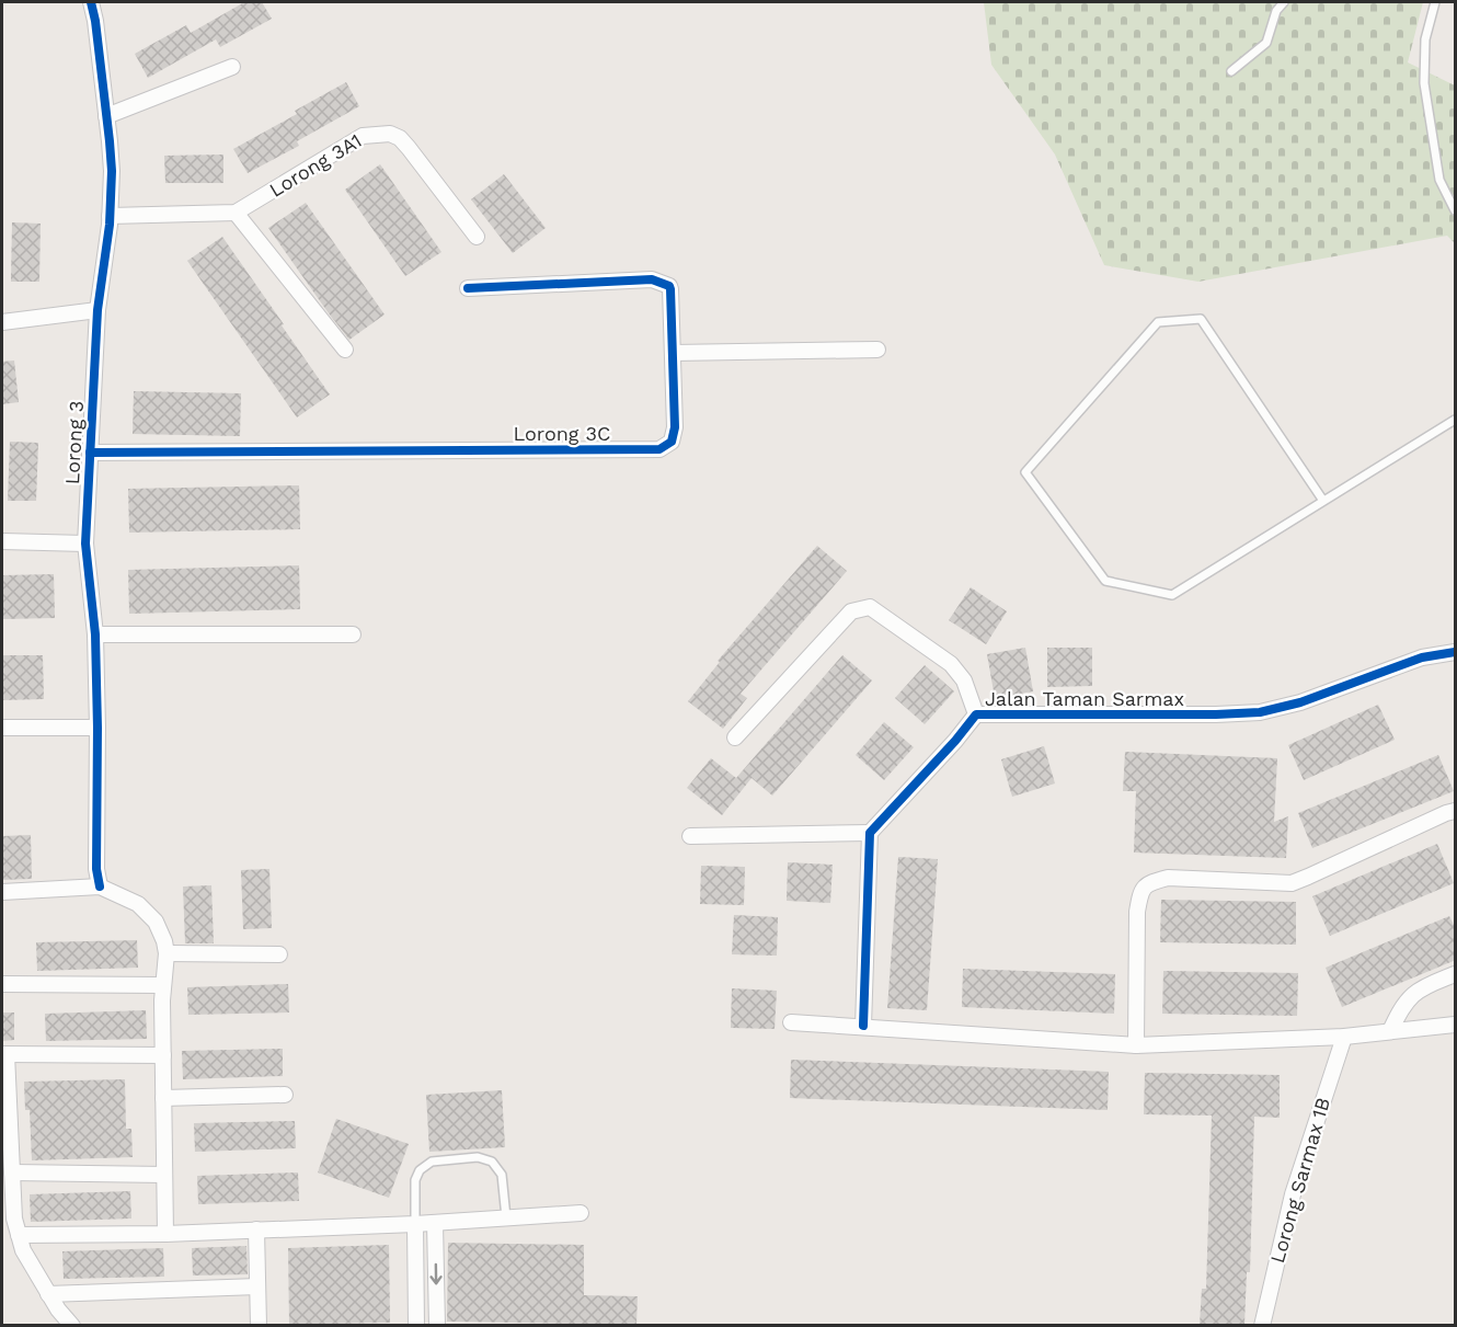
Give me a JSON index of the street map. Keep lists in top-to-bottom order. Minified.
{"streets":{"street":["Lorong 3A1","Lorong 3C","Lorong 3","Jalan Taman Sarmax","Lorong Sarmax 1B"]},"crossings":[["Lorong 3A1","Lorong 3"],["Lorong 3C","Lorong 3"]]}
